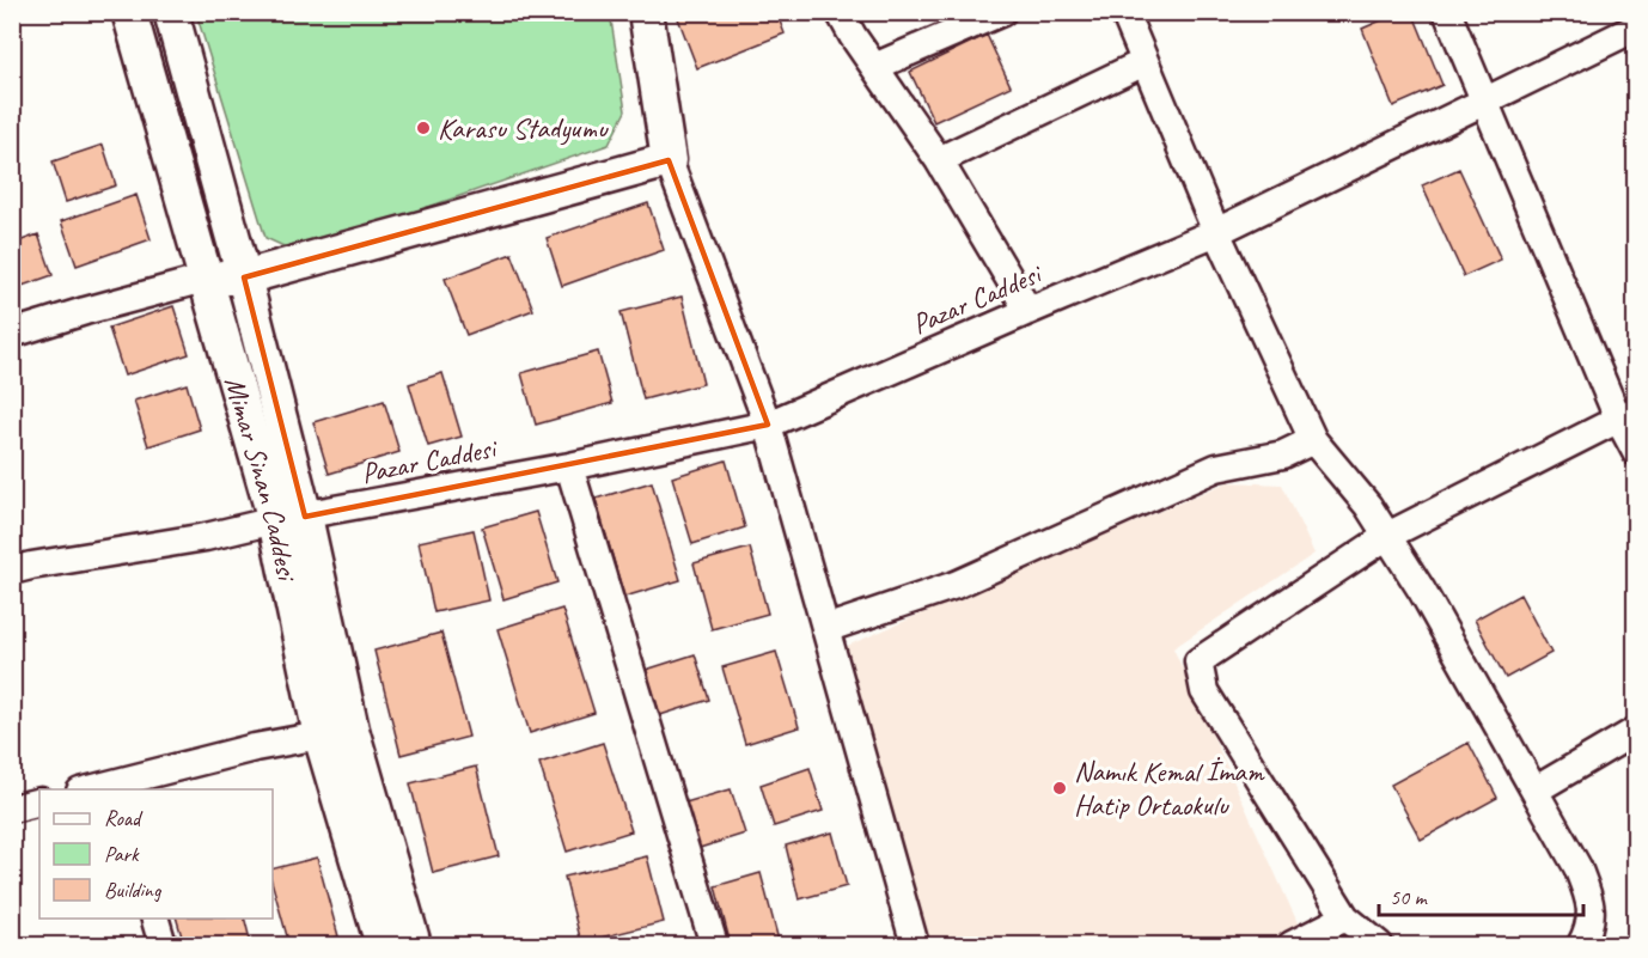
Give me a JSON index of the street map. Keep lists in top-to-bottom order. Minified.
{"streets":{"main road":["Mimar Sinan Caddesi"],"street":["Pazar Caddesi"]},"crossings":[["Pazar Caddesi","Mimar Sinan Caddesi"]],"places":["Karasu Stadyumu","Namık Kemal İmam Hatip Ortaokulu"],"legend":["Road","Park","Building"],"scale_bar":"50 m"}
